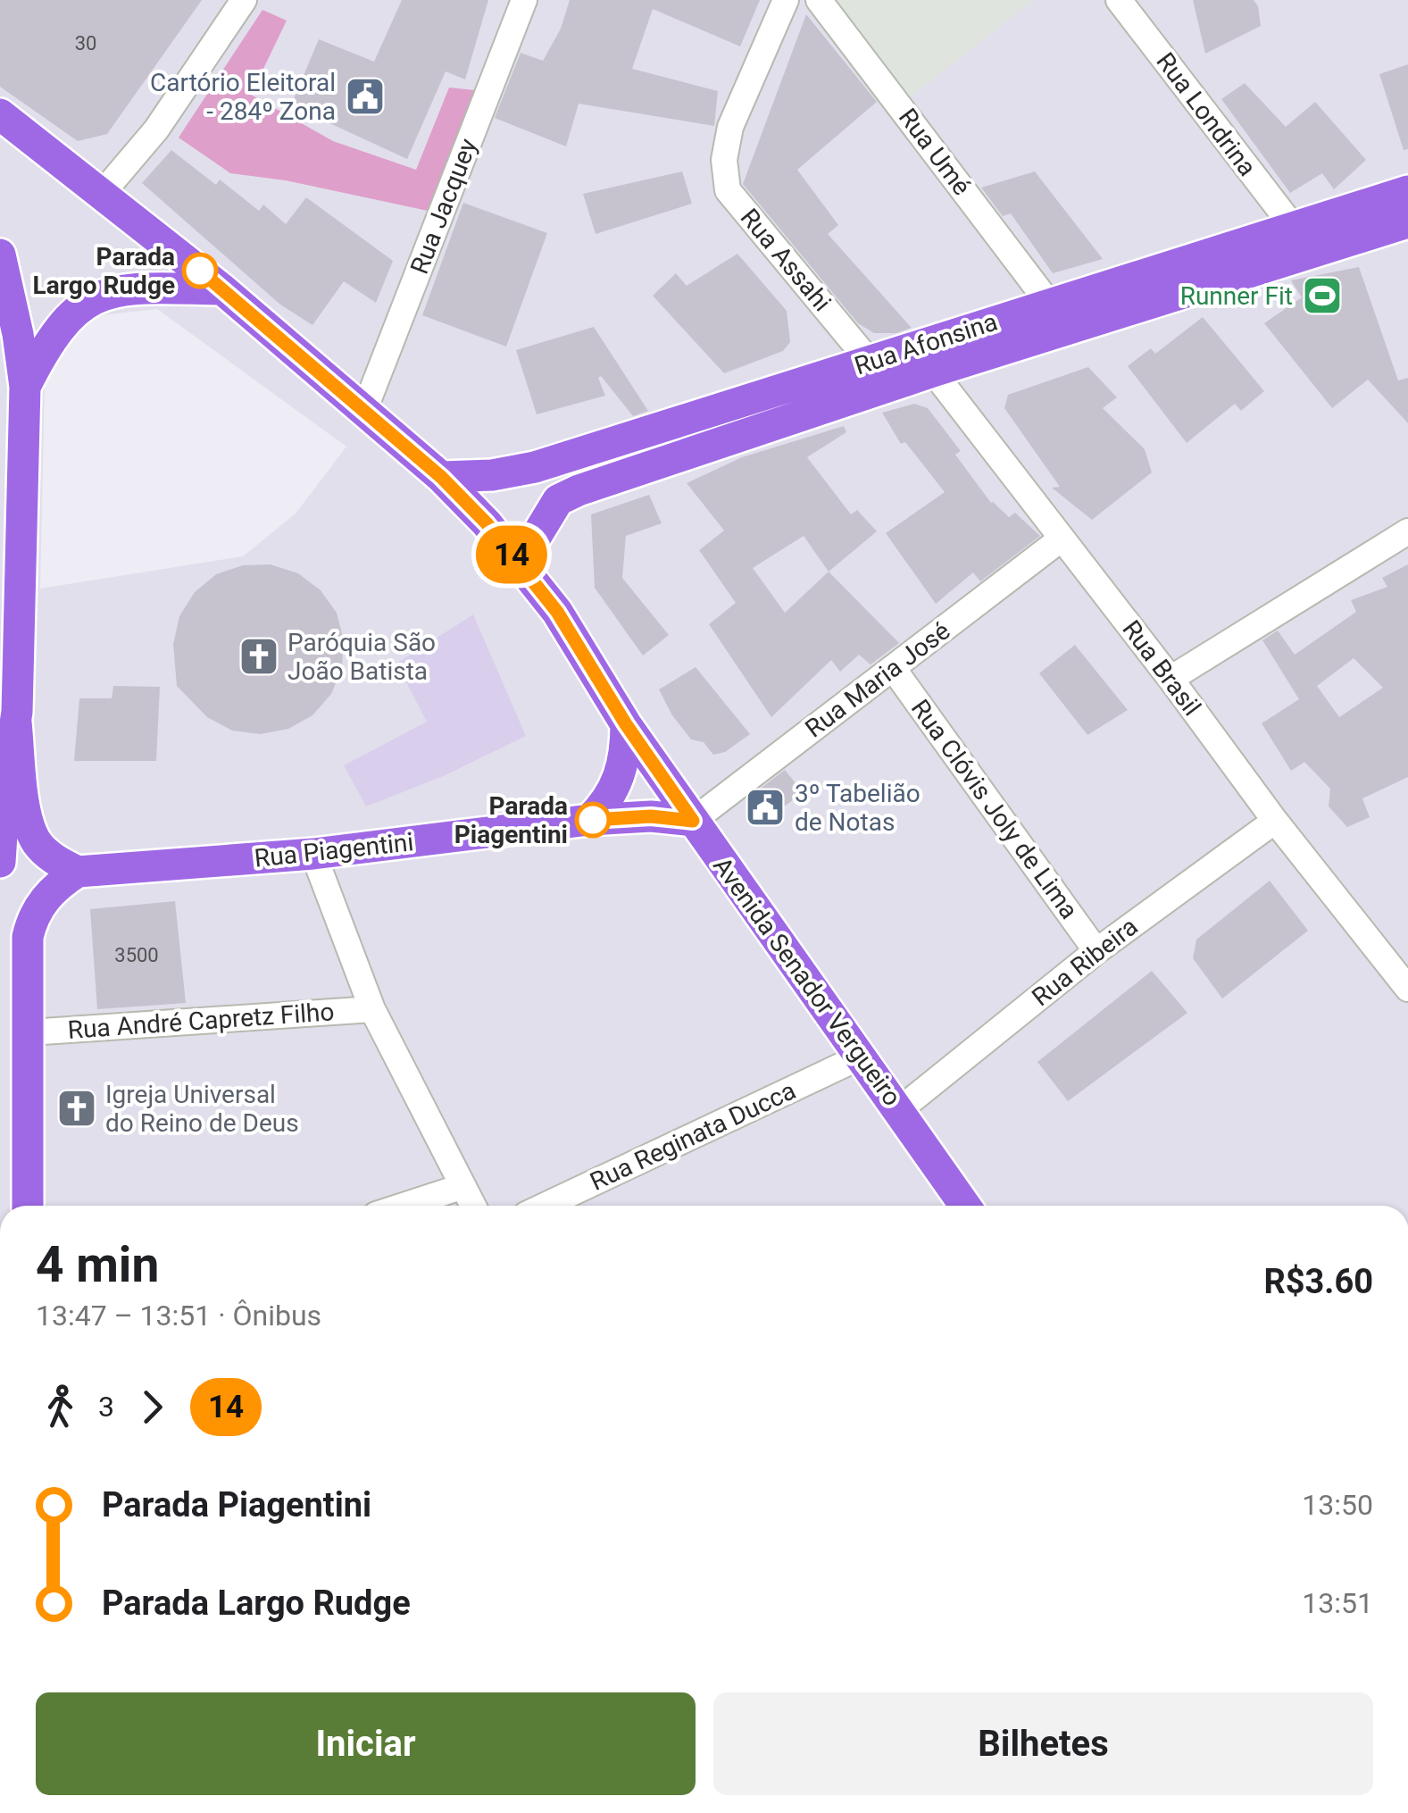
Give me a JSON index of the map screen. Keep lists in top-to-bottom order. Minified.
{"streets":{"main road":["Rua Afonsina","Rua Piagentini","Avenida Senador Vergueiro"],"street":["Rua Londrina","Rua Umé","Rua Jacquey","Rua Assahi","Rua Brasil","Rua Maria José","Rua Clóvis Joly de Lima","Rua Ribeira","Rua André Capretz Filho","Rua Reginata Ducca"]},"crossings":[["Rua Londrina","Rua Afonsina"],["Rua Umé","Rua Afonsina"],["Rua Jacquey","Avenida Senador Vergueiro"],["Rua Assahi","Rua Afonsina"],["Rua Afonsina","Rua Brasil"],["Rua Afonsina","Avenida Senador Vergueiro"],["Rua Brasil","Rua Maria José"],["Rua Brasil","Rua Ribeira"],["Rua Maria José","Rua Clóvis Joly de Lima"],["Rua Maria José","Rua Piagentini"],["Rua Maria José","Avenida Senador Vergueiro"],["Rua Clóvis Joly de Lima","Rua Ribeira"],["Rua Piagentini","Avenida Senador Vergueiro"],["Rua Ribeira","Avenida Senador Vergueiro"],["Avenida Senador Vergueiro","Rua Reginata Ducca"]],"places":{"public building":["Cartório Eleitoral - 284º Zona","3º Tabelião de Notas"],"other":["Parada Largo Rudge","Parada Piagentini"],"sports":["Runner Fit"],"church":["Paróquia São João Batista","Igreja Universal do Reino de Deus"]},"lines":["bus line 14"],"house_numbers":["30","3500"],"page":{"on_map":"14","heading":["4 min","13:47 – 13:51 · Ônibus","R$3.60"],"legs":["3","14"],"list":[{"name":"Parada Piagentini","value":"13:50"},{"name":"Parada Largo Rudge","value":"13:51"}],"buttons":["Iniciar","Bilhetes"]}}
